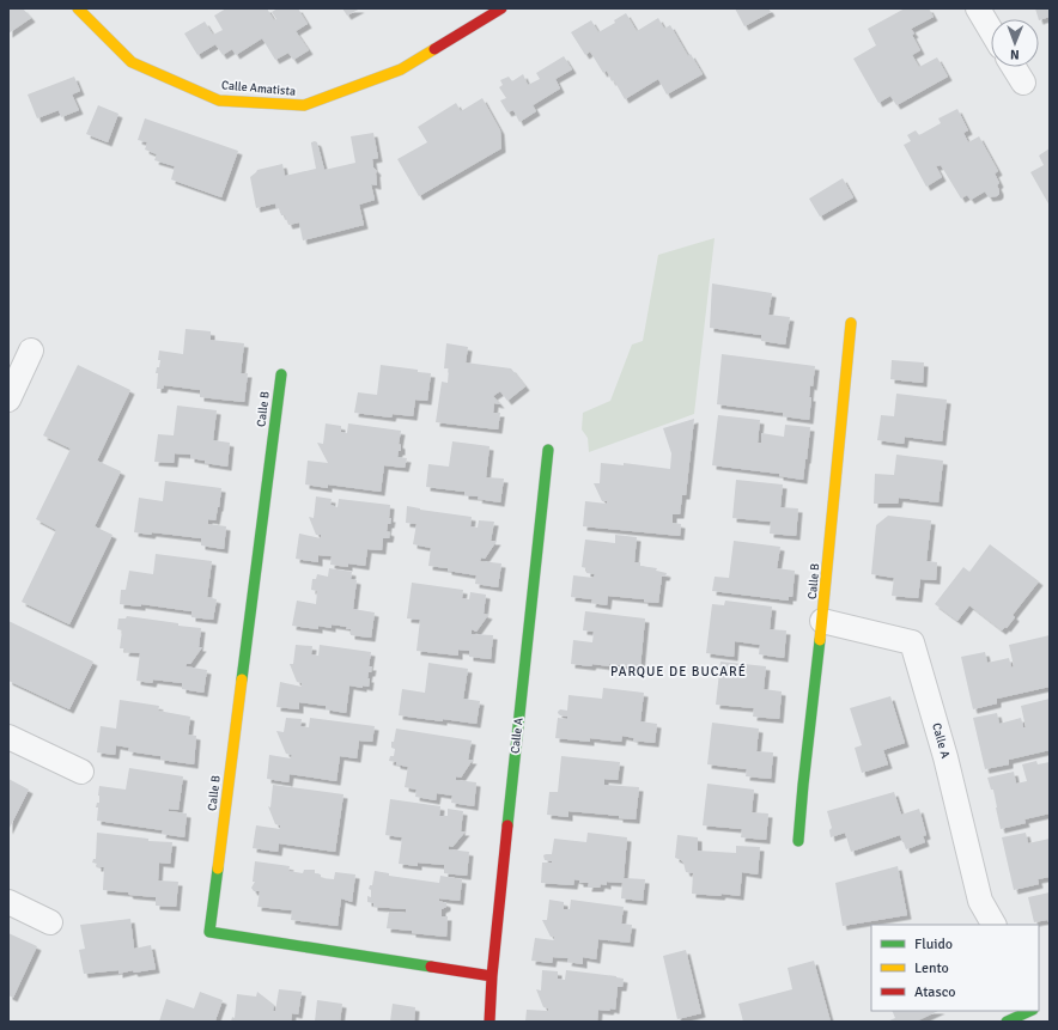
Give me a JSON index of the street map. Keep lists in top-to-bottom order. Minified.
{"streets":{"street":["Calle Amatista","Calle B","Calle A"]},"crossings":[["Calle B","Calle A"]],"districts":["PARQUE DE BUCARÉ"],"legend":["Fluido","Lento","Atasco"],"north":"bottom"}
